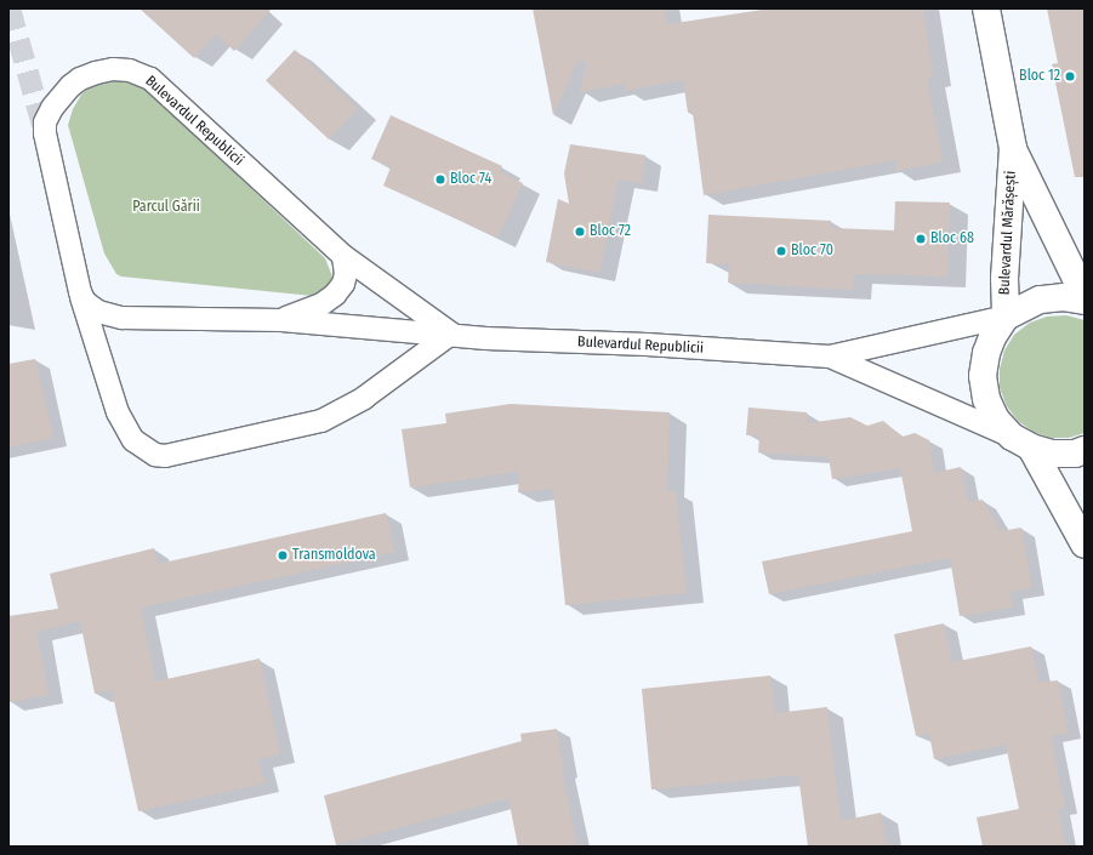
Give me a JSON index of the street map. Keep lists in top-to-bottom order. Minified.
{"streets":{"main road":["Bulevardul Mărășești"],"street":["Bulevardul Republicii"]},"crossings":[["Bulevardul Republicii","Bulevardul Mărășești"]],"parks":["Parcul Gării"],"places":["Bloc 12","Bloc 74","Bloc 72","Bloc 68","Bloc 70","Transmoldova"]}
